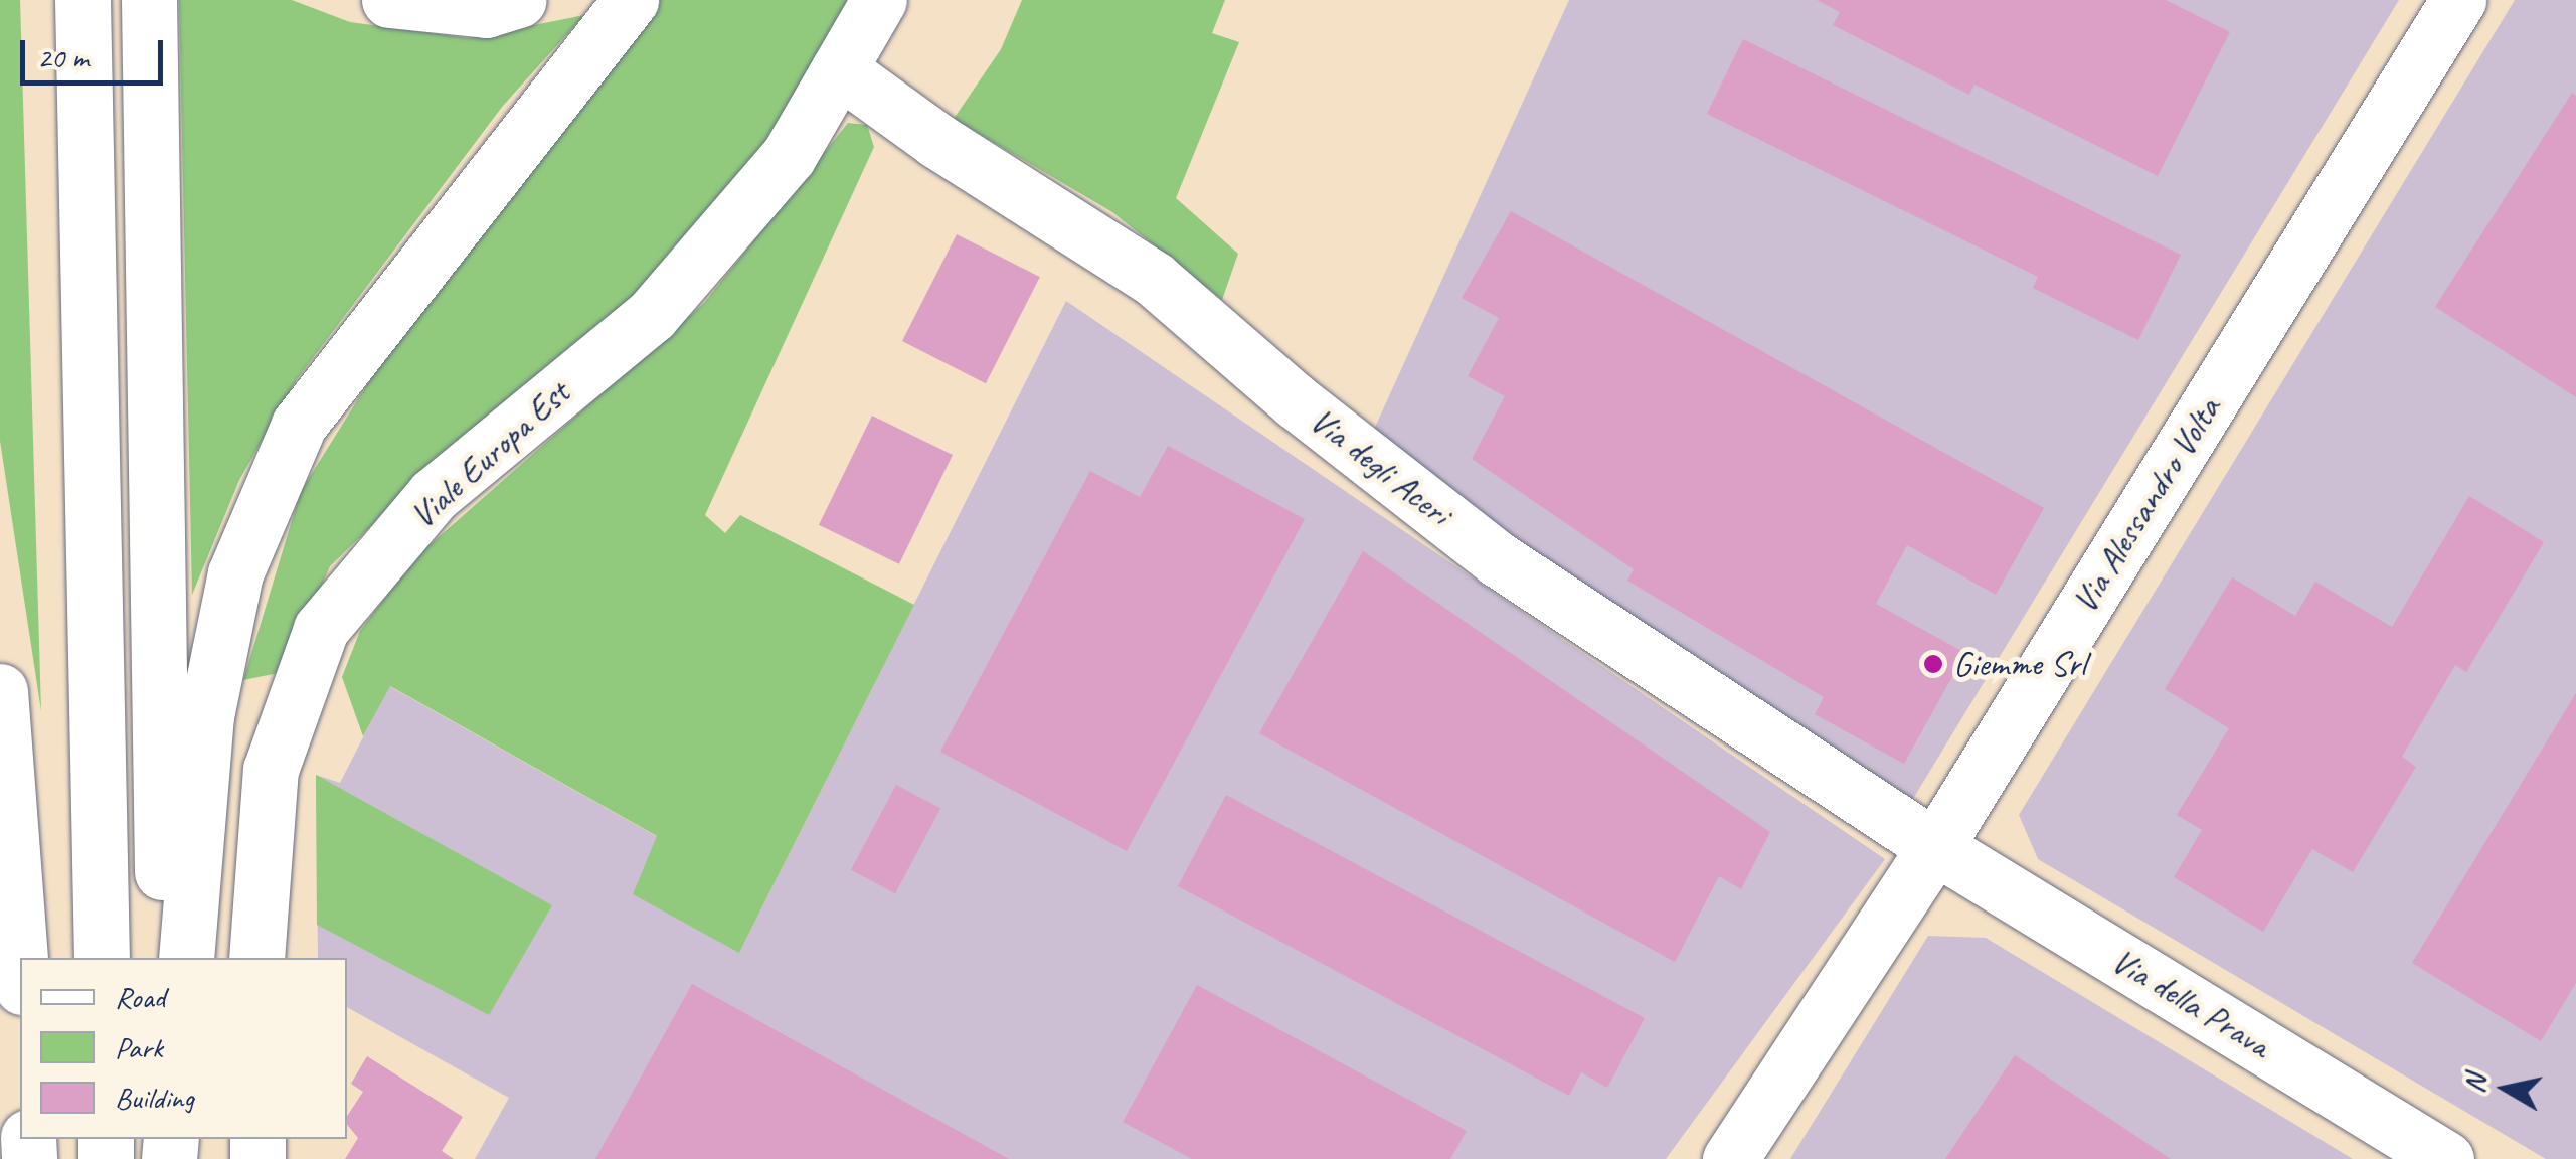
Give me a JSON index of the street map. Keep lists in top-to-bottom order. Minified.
{"streets":{"main road":["Viale Europa Est","Via degli Aceri","Via Alessandro Volta","Via della Prava"]},"crossings":[["Viale Europa Est","Via degli Aceri"],["Via degli Aceri","Via Alessandro Volta"],["Via degli Aceri","Via della Prava"],["Via Alessandro Volta","Via della Prava"]],"places":["Giemme Srl"],"legend":["Road","Park","Building"],"scale_bar":"20 m","north":"left"}
